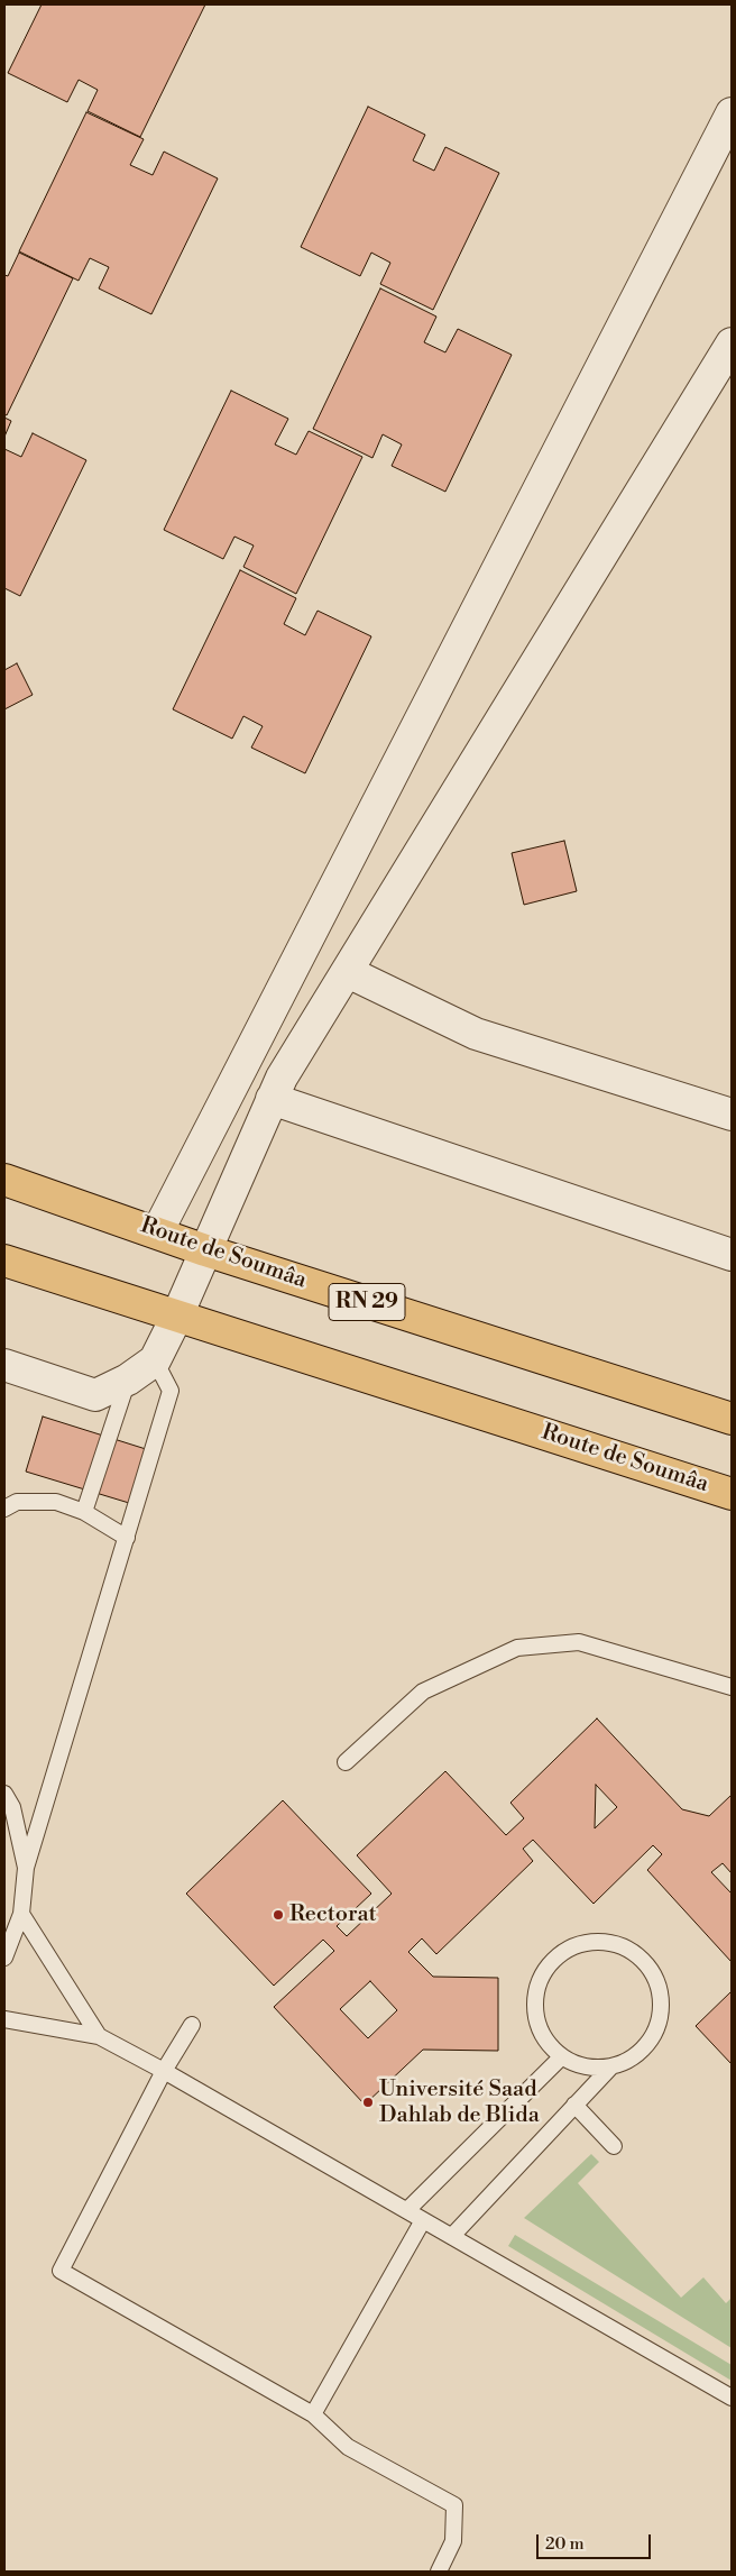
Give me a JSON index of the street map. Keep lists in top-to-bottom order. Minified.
{"streets":{"highway":["Route de Soumâa","RN 29"]},"places":["Rectorat","Université Saad Dahlab de Blida"],"scale_bar":"20 m"}
